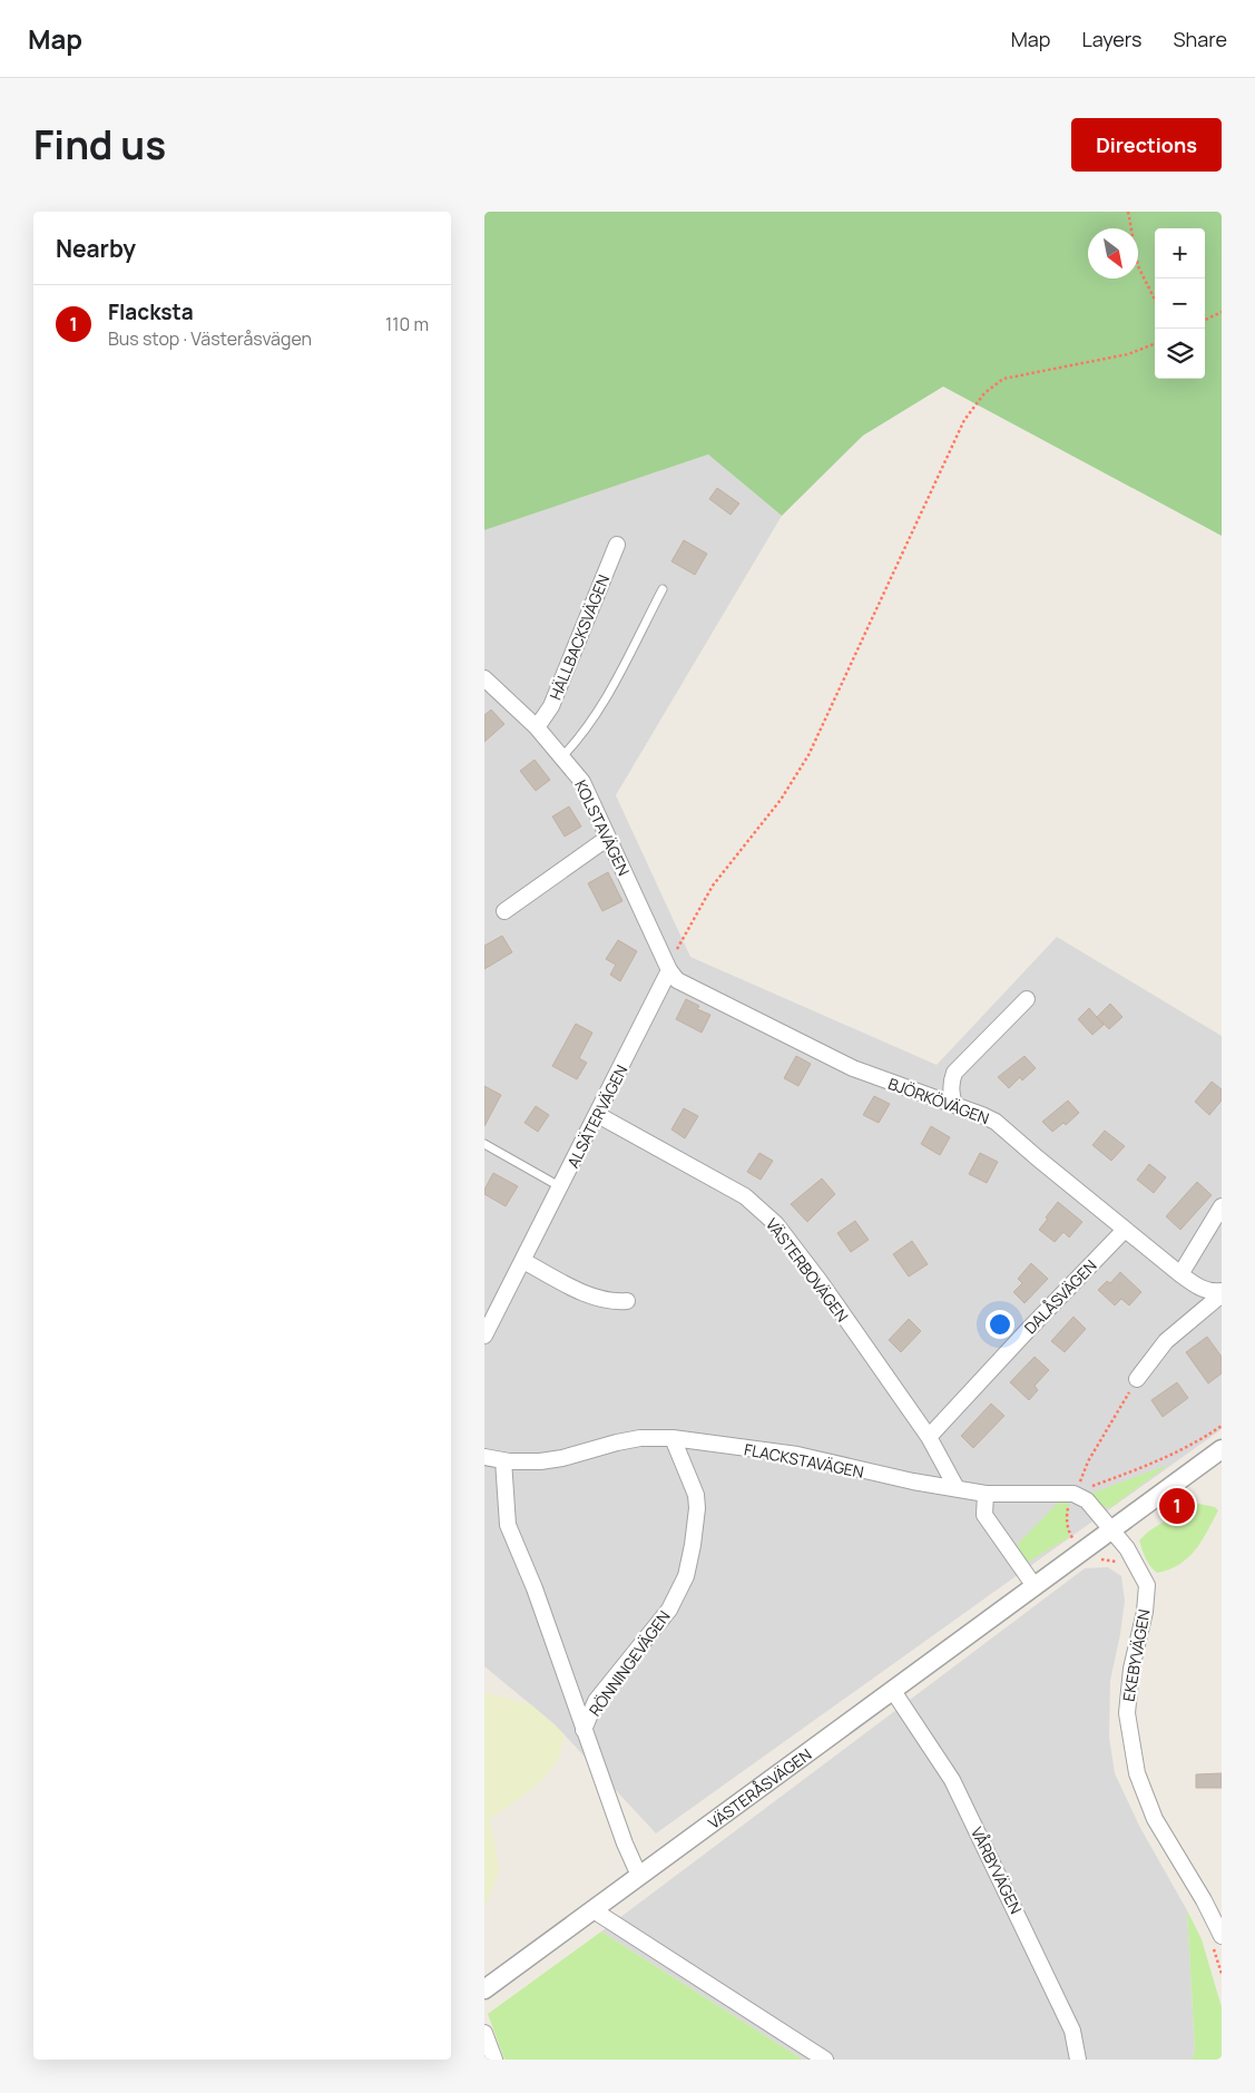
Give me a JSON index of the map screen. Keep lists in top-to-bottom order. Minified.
{"streets":{"street":["HÄLLBACKSVÄGEN","KOLSTAVÄGEN","BJÖRKÖVÄGEN","ALSÄTERVÄGEN","VÄSTERBOVÄGEN","DALÅSVÄGEN","FLACKSTAVÄGEN","EKEBYVÄGEN","RÖNNINGEVÄGEN","VÄSTERÅSVÄGEN","VÅRBYVÄGEN"]},"crossings":[["HÄLLBACKSVÄGEN","KOLSTAVÄGEN"],["KOLSTAVÄGEN","BJÖRKÖVÄGEN"],["KOLSTAVÄGEN","ALSÄTERVÄGEN"],["BJÖRKÖVÄGEN","ALSÄTERVÄGEN"],["BJÖRKÖVÄGEN","DALÅSVÄGEN"],["ALSÄTERVÄGEN","VÄSTERBOVÄGEN"],["VÄSTERBOVÄGEN","DALÅSVÄGEN"],["VÄSTERBOVÄGEN","FLACKSTAVÄGEN"],["FLACKSTAVÄGEN","EKEBYVÄGEN"],["FLACKSTAVÄGEN","RÖNNINGEVÄGEN"],["FLACKSTAVÄGEN","VÄSTERÅSVÄGEN"],["EKEBYVÄGEN","VÄSTERÅSVÄGEN"],["RÖNNINGEVÄGEN","VÄSTERÅSVÄGEN"],["VÄSTERÅSVÄGEN","VÅRBYVÄGEN"]],"north":"bottom right","page":{"header":"Map","nav":["Map","Layers","Share"],"title":"Find us","buttons":"Directions","heading":"Nearby","map_buttons":["+","−"],"list":[{"mark":"1","name":"Flacksta","note":"Bus stop · Västeråsvägen","value":"110 m"}],"pins":"1"}}
